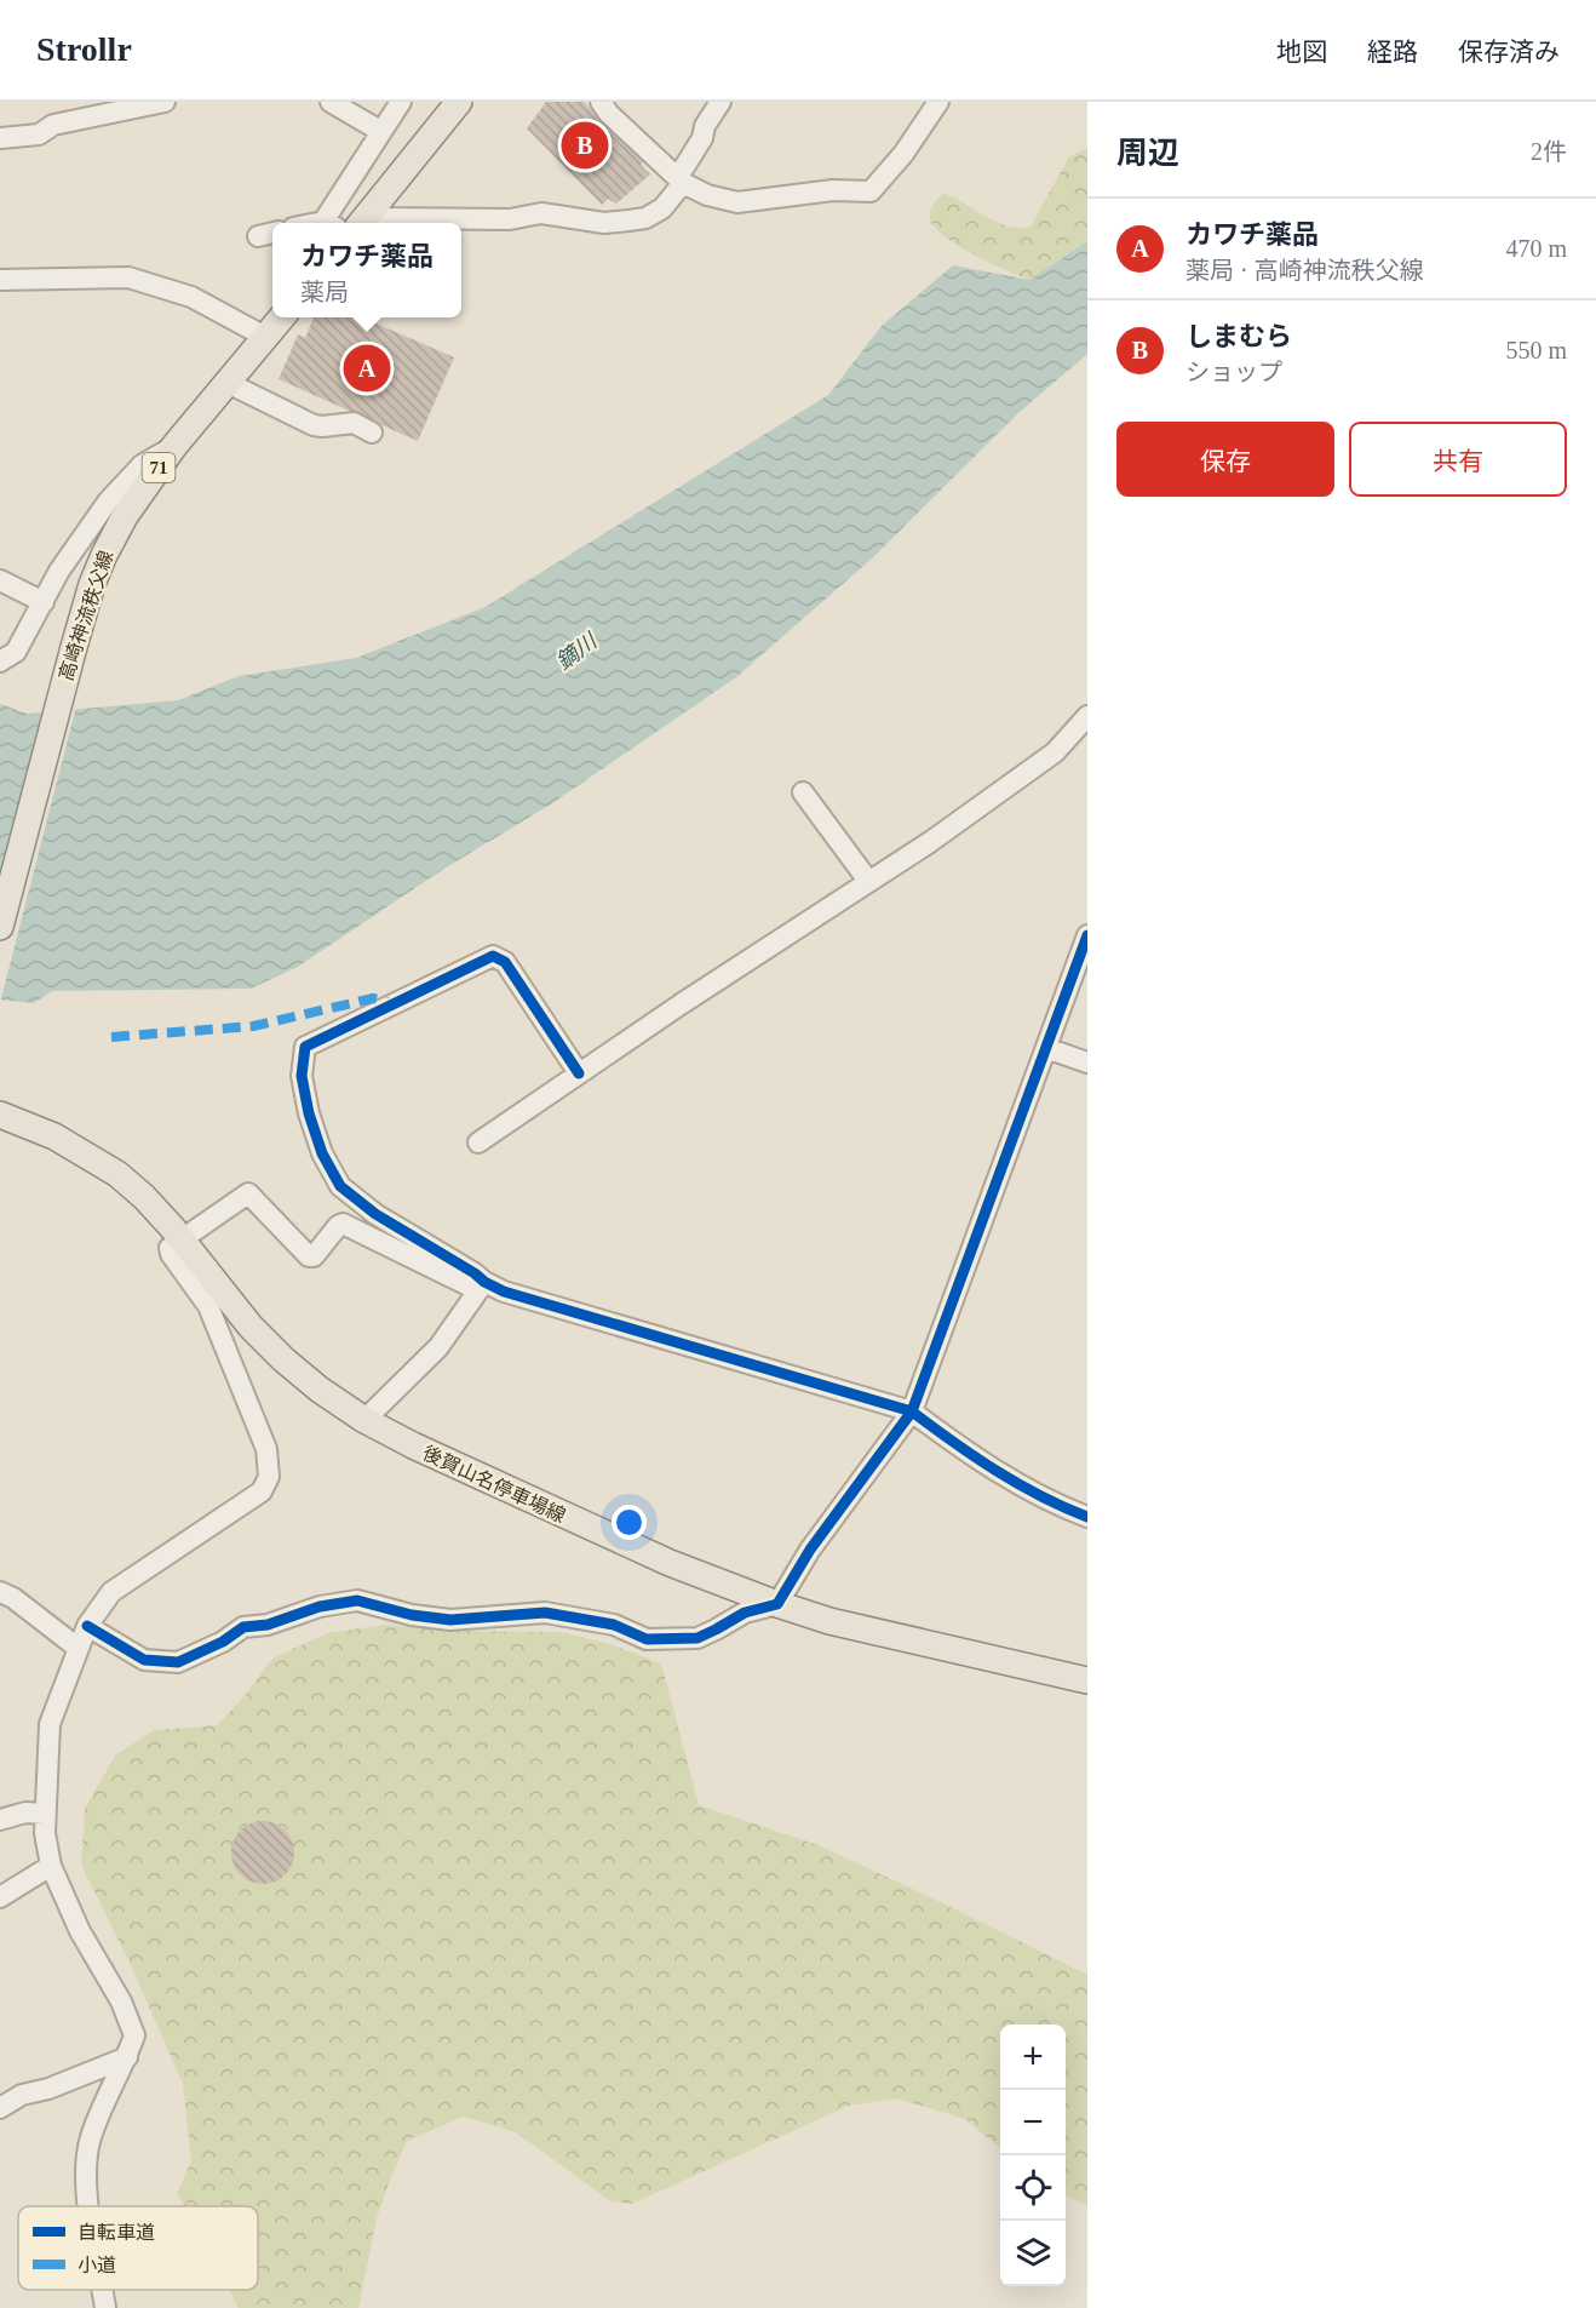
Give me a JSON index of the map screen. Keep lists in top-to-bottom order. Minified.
{"streets":{"main road":["71","高崎神流秩父線","後賀山名停車場線"]},"water":["鏑川"],"legend":["自転車道","小道"],"page":{"header":"Strollr","nav":["地図","経路","保存済み"],"heading":["周辺","2件"],"pins":["B","A"],"list":[{"mark":"A","name":"カワチ薬品","note":"薬局 · 高崎神流秩父線","value":"470 m"},{"mark":"B","name":"しまむら","note":"ショップ","value":"550 m"}],"popup":["カワチ薬品","薬局"],"buttons":["保存","共有"],"map_buttons":["+","−"]}}
